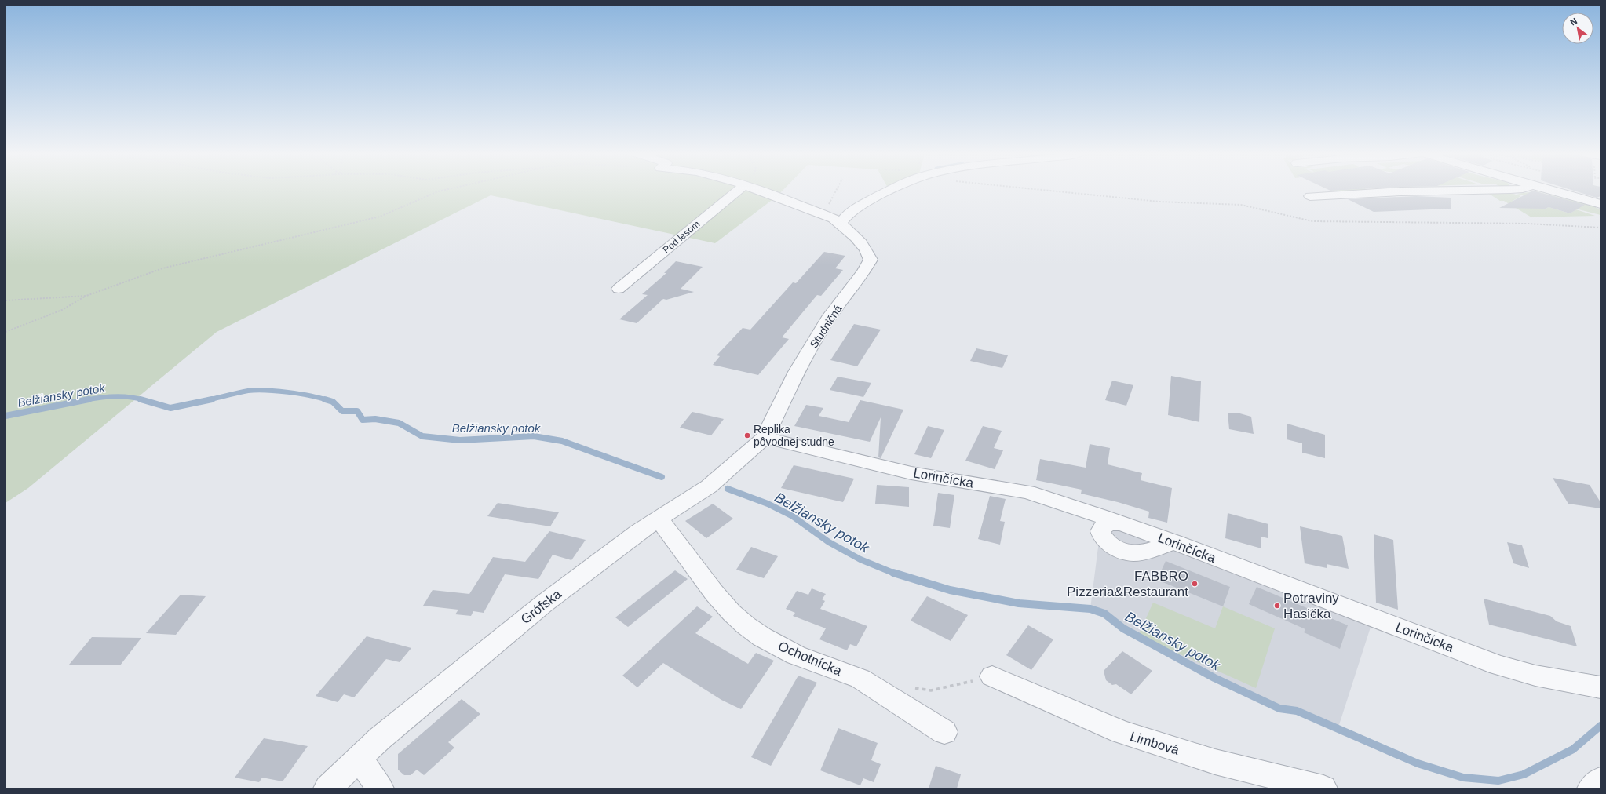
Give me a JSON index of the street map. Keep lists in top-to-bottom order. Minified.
{"streets":{"street":["Pod lesom","Studničná","Lorinčícka","Grófska","Ochotnícka","Limbová"]},"crossings":[["Studničná","Lorinčícka"],["Studničná","Grófska"],["Lorinčícka","Grófska"],["Grófska","Ochotnícka"]],"water":["Belžiansky potok"],"places":["Replika pôvodnej studne","FABBRO Pizzeria&Restaurant","Potraviny Hasička"],"north":"top left"}
